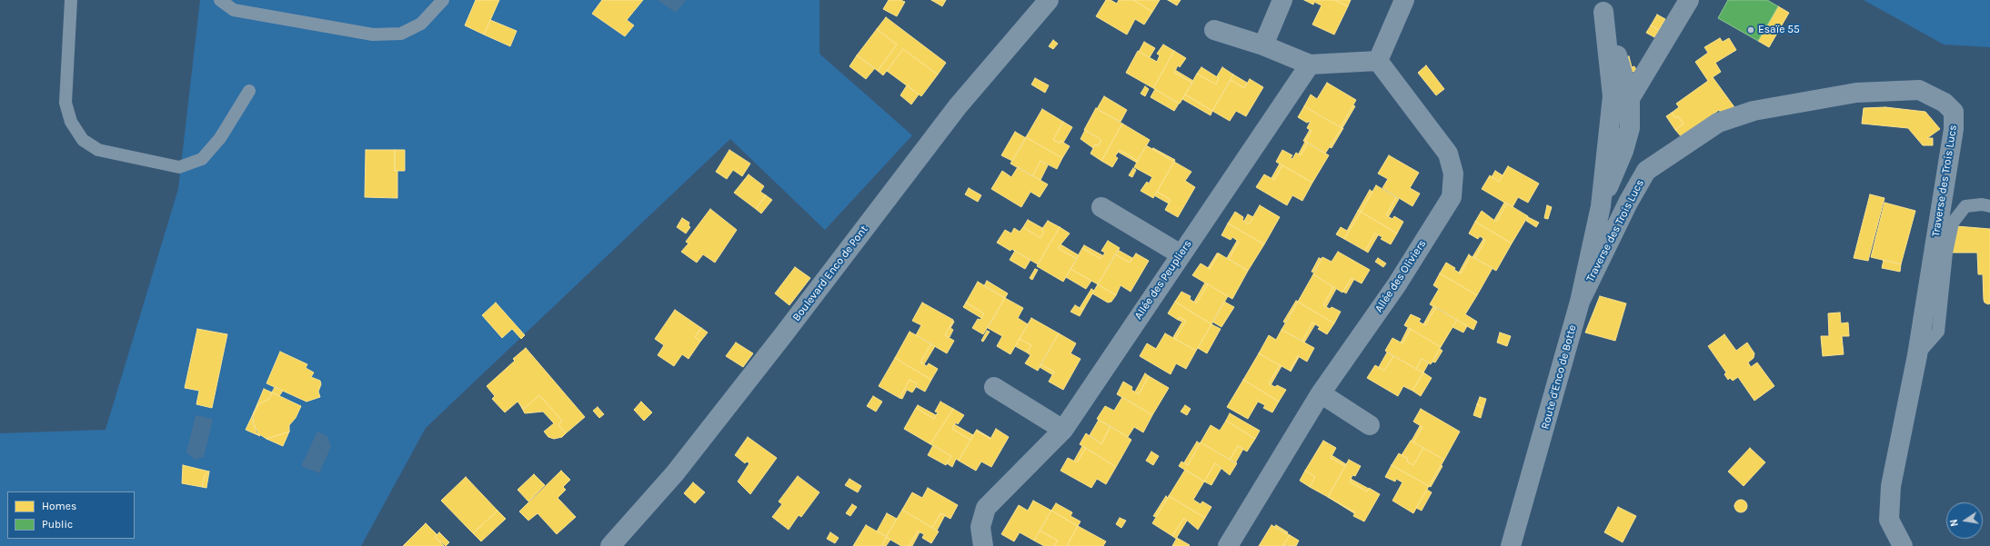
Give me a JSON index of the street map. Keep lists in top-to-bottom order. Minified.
{"streets":{"street":["Traverse des Trois Lucs","Boulevard Enco de Pont","Allée des Oliviers","Allée des Peupliers","Route d'Enco de Botte"]},"crossings":[["Traverse des Trois Lucs","Route d'Enco de Botte"]],"places":["Esaïe 55"],"legend":["Homes","Public"],"north":"left"}
